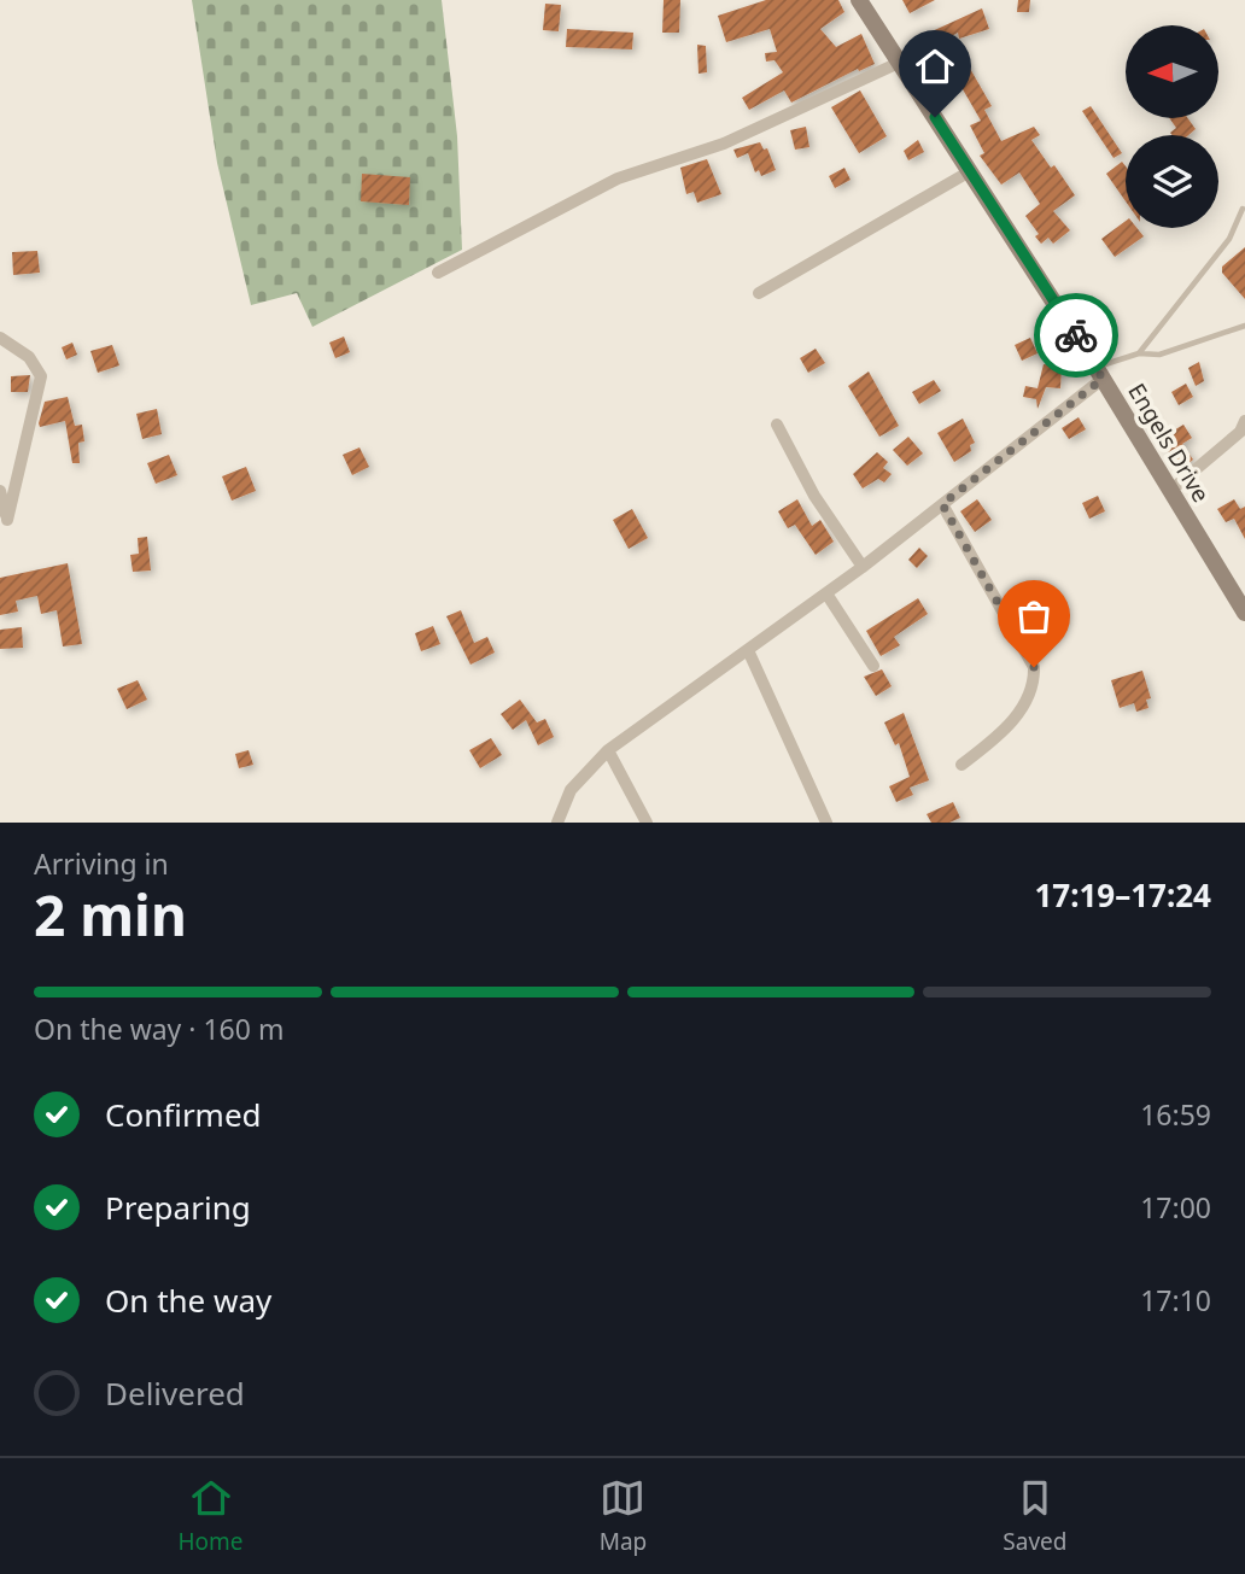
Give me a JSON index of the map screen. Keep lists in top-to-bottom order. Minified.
{"streets":{"street":["Engels Drive"]},"north":"left","page":{"heading":["2 min","Arriving in","17:19–17:24"],"bar":"On the way · 160 m","list":[["Confirmed","16:59"],["Preparing","17:00"],["On the way","17:10"],"Delivered"],"tabs":["Home","Map","Saved"]}}
